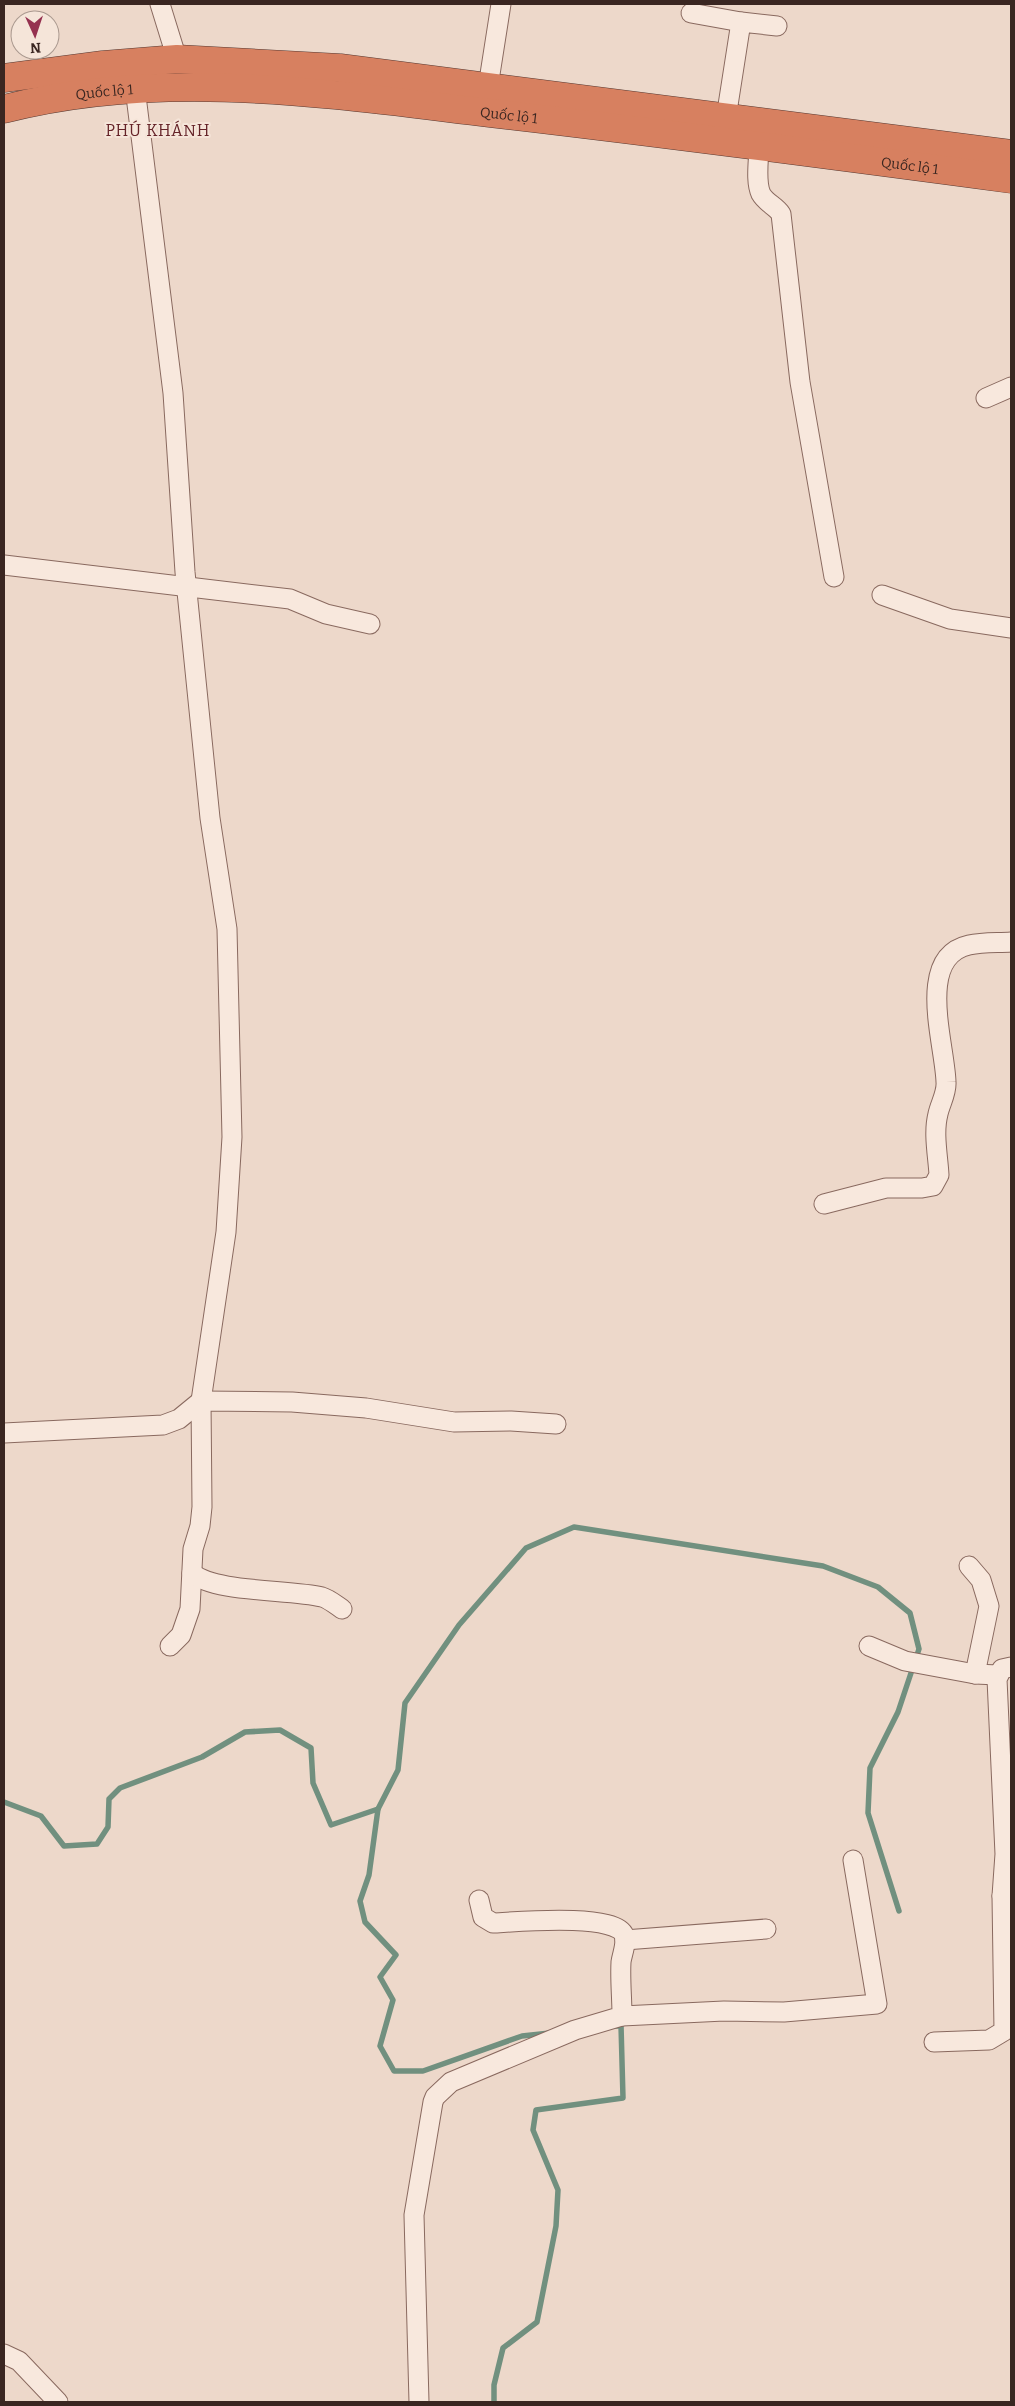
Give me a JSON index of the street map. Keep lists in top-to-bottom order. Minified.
{"streets":{"highway":["Quốc lộ 1"]},"districts":["PHÚ KHÁNH"],"north":"bottom"}
